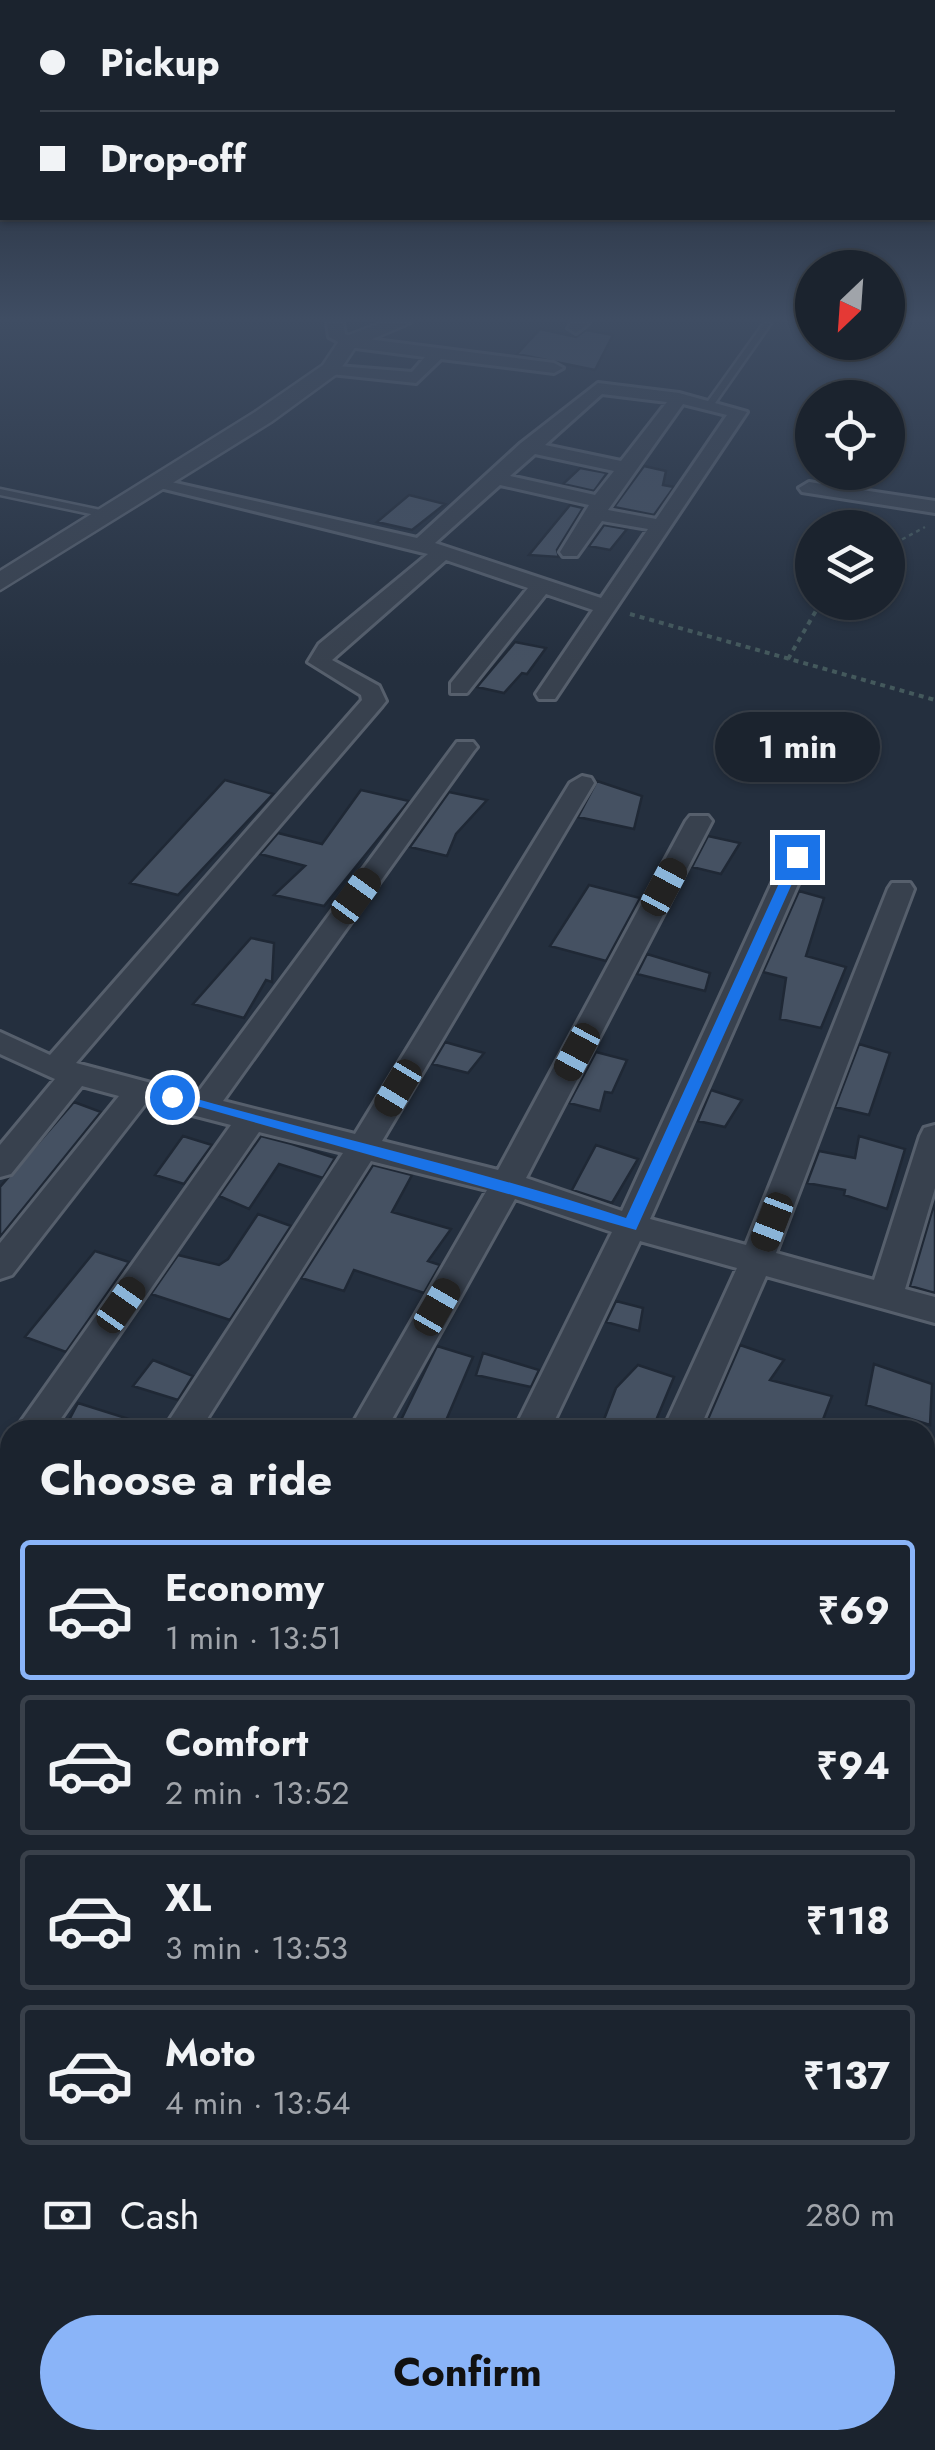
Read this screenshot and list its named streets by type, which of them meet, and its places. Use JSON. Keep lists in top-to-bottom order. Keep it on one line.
{"north":"bottom left","page":{"banner":["Pickup","Drop-off"],"bubble":"1 min","heading":"Choose a ride","list":[{"name":"Economy","note":"1 min · 13:51","value":"₹69"},{"name":"Comfort","note":"2 min · 13:52","value":"₹94"},{"name":"XL","note":"3 min · 13:53","value":"₹118"},{"name":"Moto","note":"4 min · 13:54","value":"₹137"}],"pay":["Cash","280 m"],"buttons":"Confirm"}}
